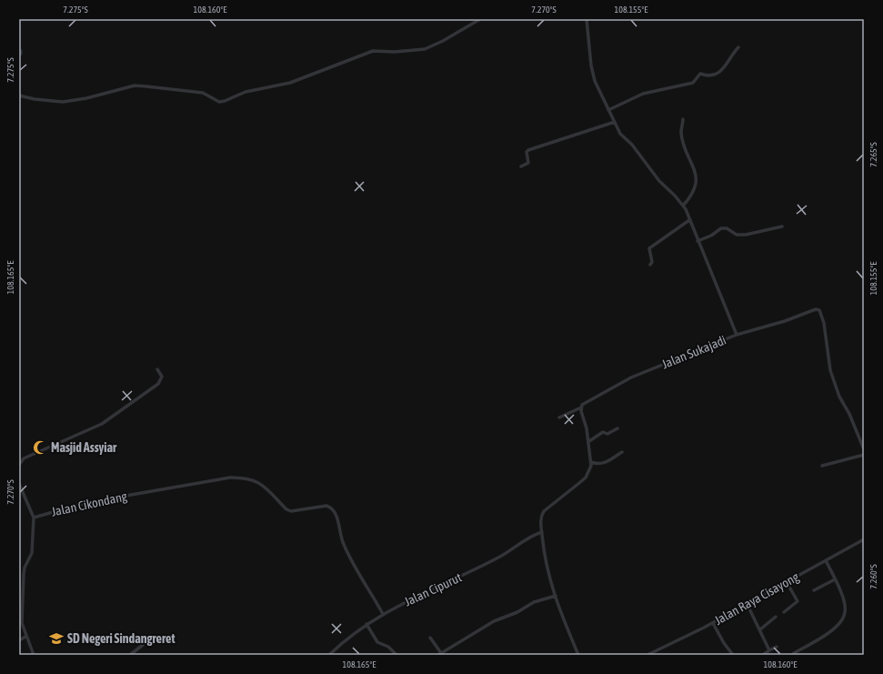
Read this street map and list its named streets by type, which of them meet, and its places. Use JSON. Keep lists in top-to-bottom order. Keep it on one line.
{"streets":{"street":["Jalan Sukajadi","Jalan Cikondang","Jalan Cipurut","Jalan Raya Cisayong"]},"crossings":[["Jalan Cikondang","Jalan Cipurut"]],"places":{"mosque":["Masjid Assyiar"],"school or university":["SD Negeri Sindangreret"]},"coordinates":["7.275°S","108.160°E","7.270°S","108.155°E","7.265°S","108.165°E","7.260°S"]}
